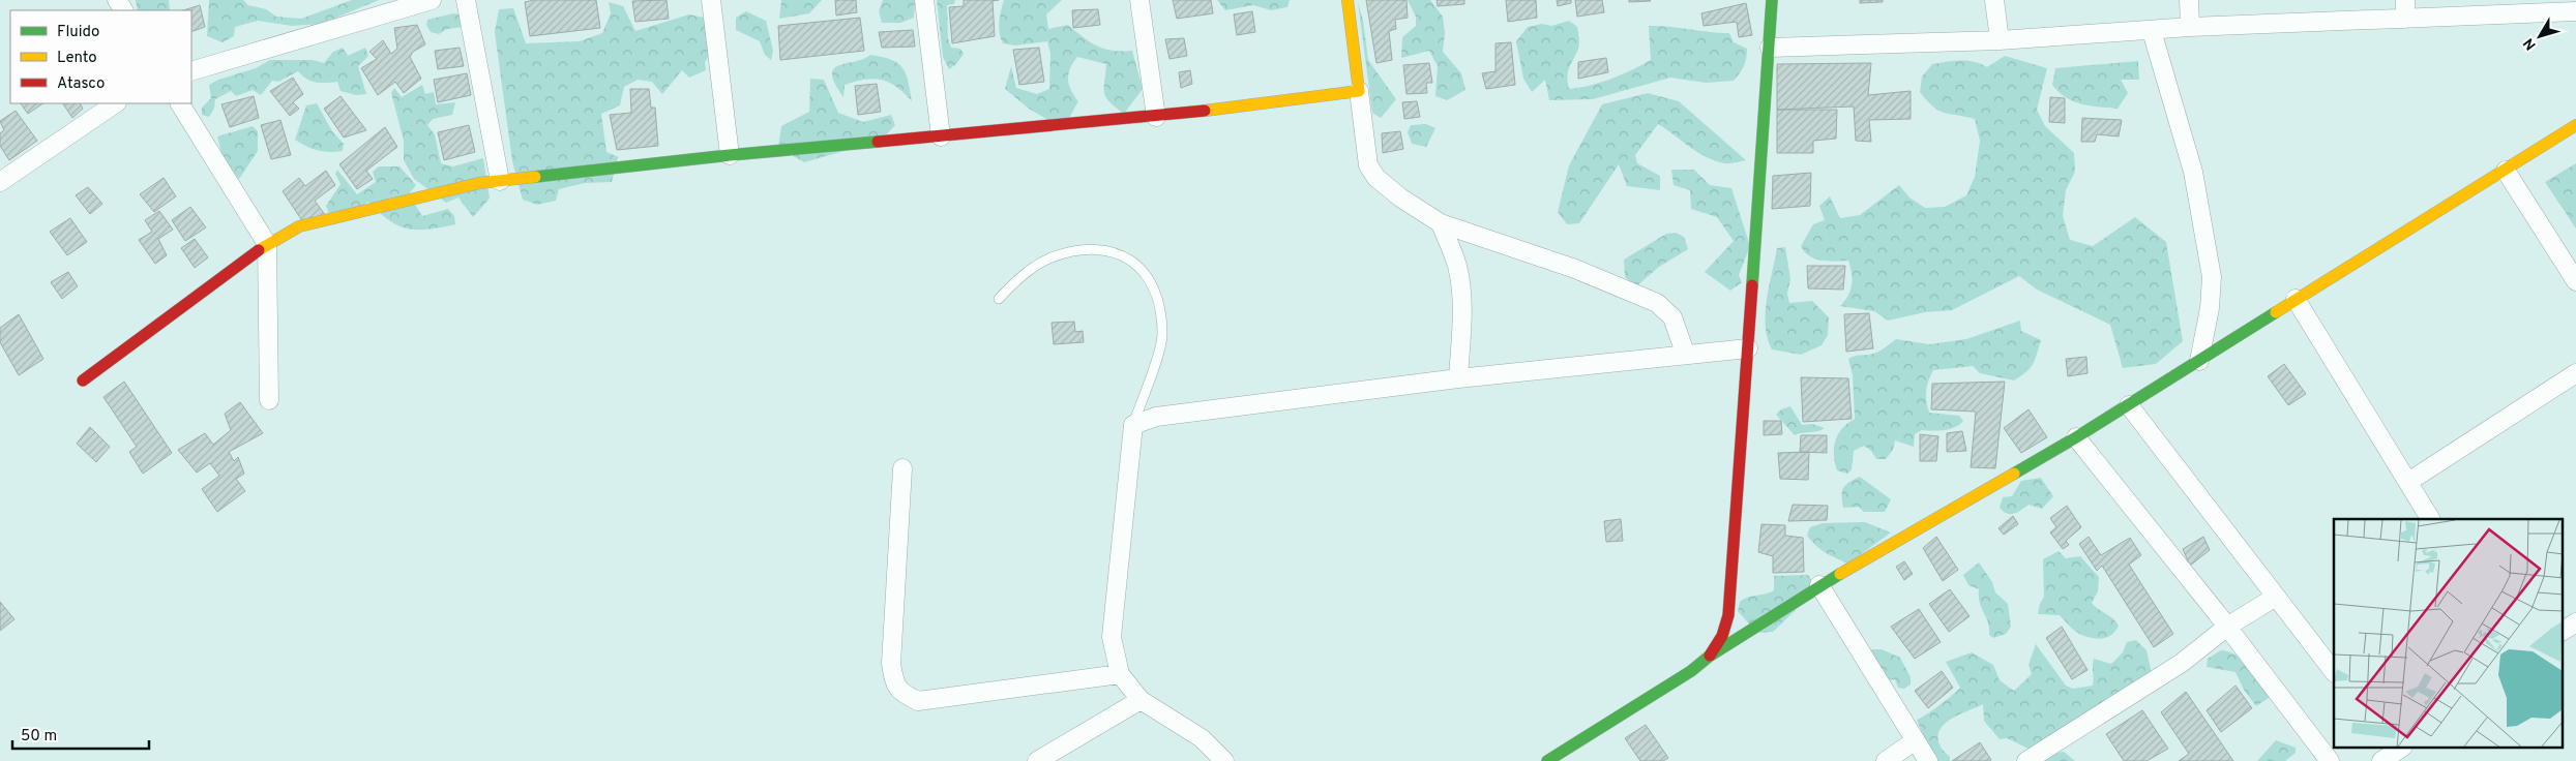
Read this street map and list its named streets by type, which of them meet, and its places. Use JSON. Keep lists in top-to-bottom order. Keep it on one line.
{"legend":["Fluido","Lento","Atasco"],"scale_bar":"50 m","north":"bottom left"}
